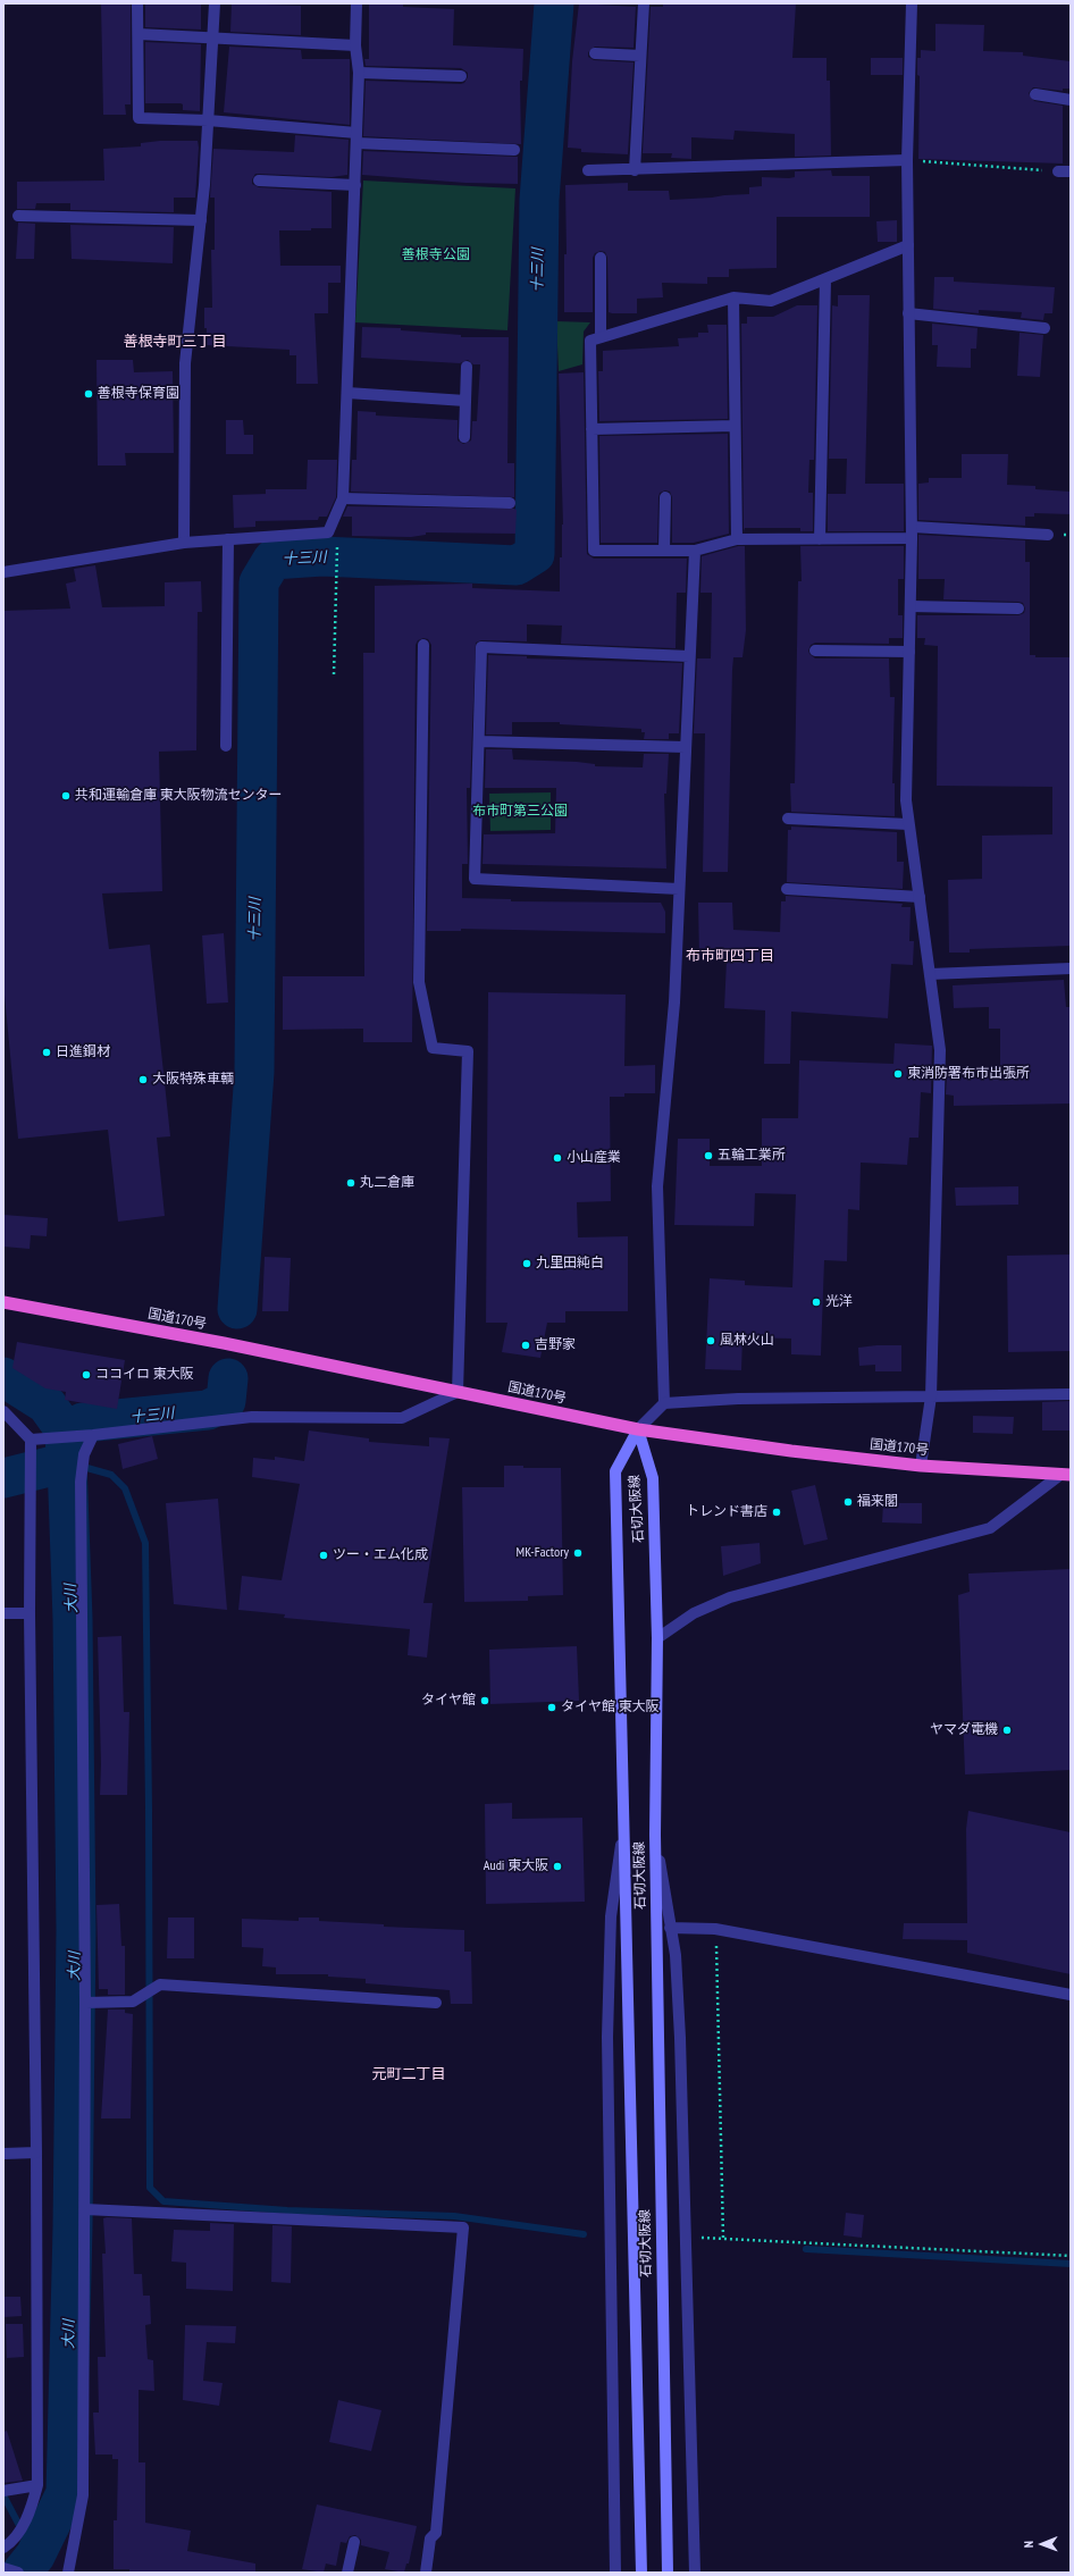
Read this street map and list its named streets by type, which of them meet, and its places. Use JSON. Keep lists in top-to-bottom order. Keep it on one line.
{"streets":{"highway":["国道170号"],"main road":["石切大阪線"]},"crossings":[["国道170号","石切大阪線"]],"districts":["善根寺町三丁目","布市町四丁目","元町二丁目"],"water":["十三川","大川"],"parks":["善根寺公園","布市町第三公園"],"places":["善根寺保育園","共和運輸倉庫 東大阪物流センター","日進鋼材","東消防署布市出張所","大阪特殊車輌","五輪工業所","小山産業","丸二倉庫","九里田純白","光洋","風林火山","吉野家","ココイロ 東大阪","福来閣","トレンド書店","MK-Factory","ツー・エム化成","タイヤ館","タイヤ館 東大阪","ヤマダ電機","Audi 東大阪"],"north":"left"}
